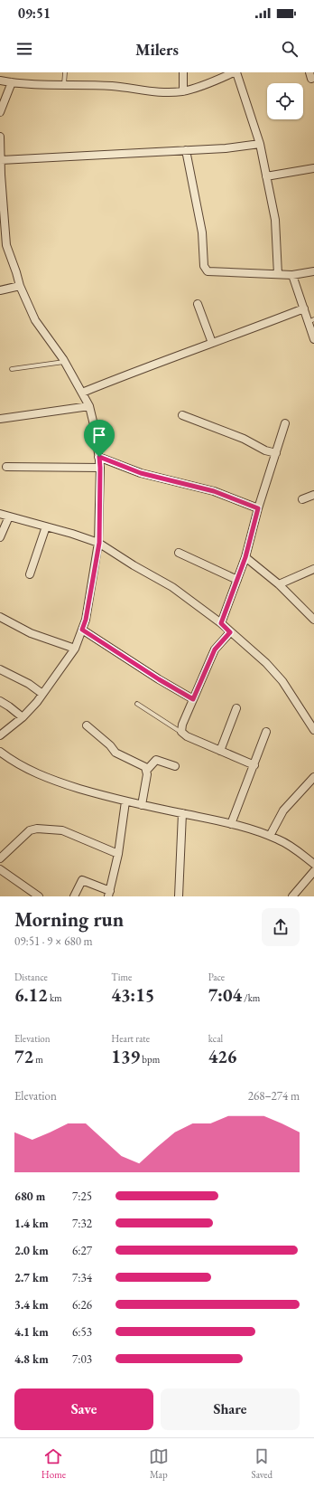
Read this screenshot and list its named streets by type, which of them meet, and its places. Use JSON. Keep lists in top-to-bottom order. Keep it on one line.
{"page":{"status":"09:51","header":"Milers","heading":["Morning run","09:51 · 9 × 680 m"],"stats":[["Distance","6.12 km"],["Time","43:15"],["Pace","7:04 /km"],["Elevation","72 m"],["Heart rate","139 bpm"],["kcal","426"]],"chart":["Elevation","268–274 m"],"list":[{"name":"680 m","note":"7:25"},{"name":"1.4 km","note":"7:32"},{"name":"2.0 km","note":"6:27"},{"name":"2.7 km","note":"7:34"},{"name":"3.4 km","note":"6:26"},{"name":"4.1 km","note":"6:53"},{"name":"4.8 km","note":"7:03"}],"buttons":["Save","Share"],"tabs":["Home","Map","Saved"]}}
